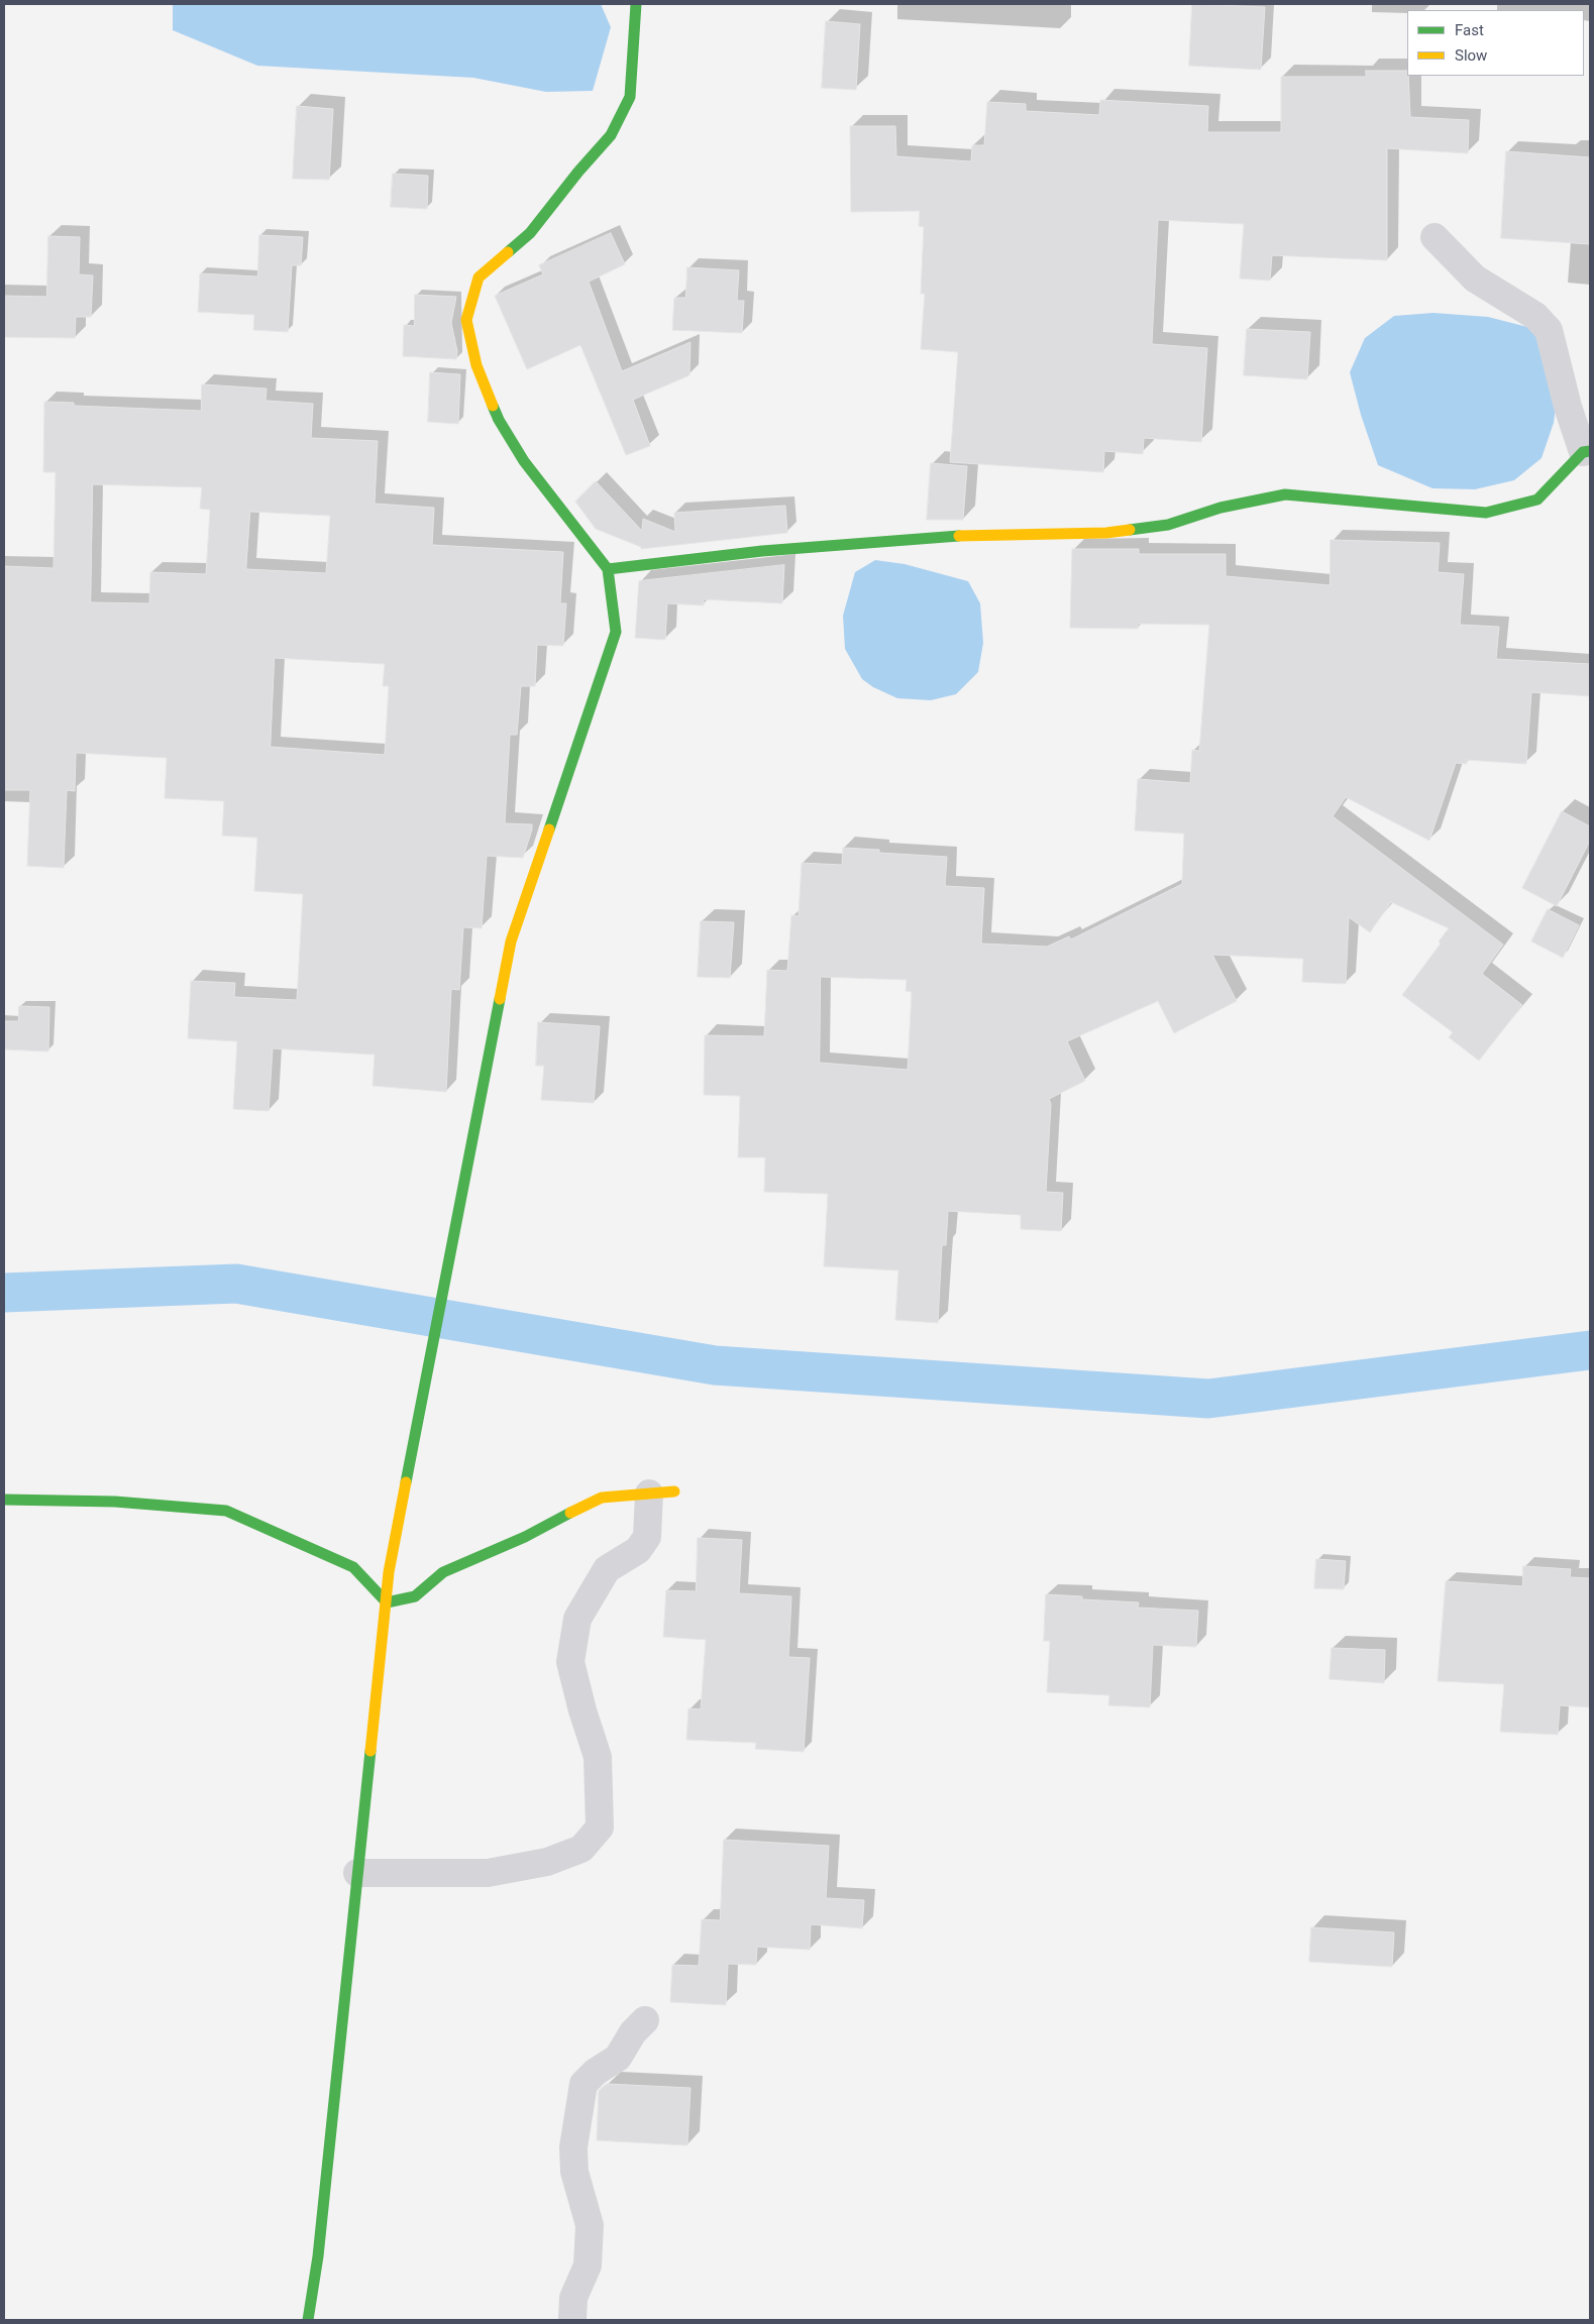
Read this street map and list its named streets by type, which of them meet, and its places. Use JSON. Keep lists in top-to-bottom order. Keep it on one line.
{"legend":["Fast","Slow"]}
